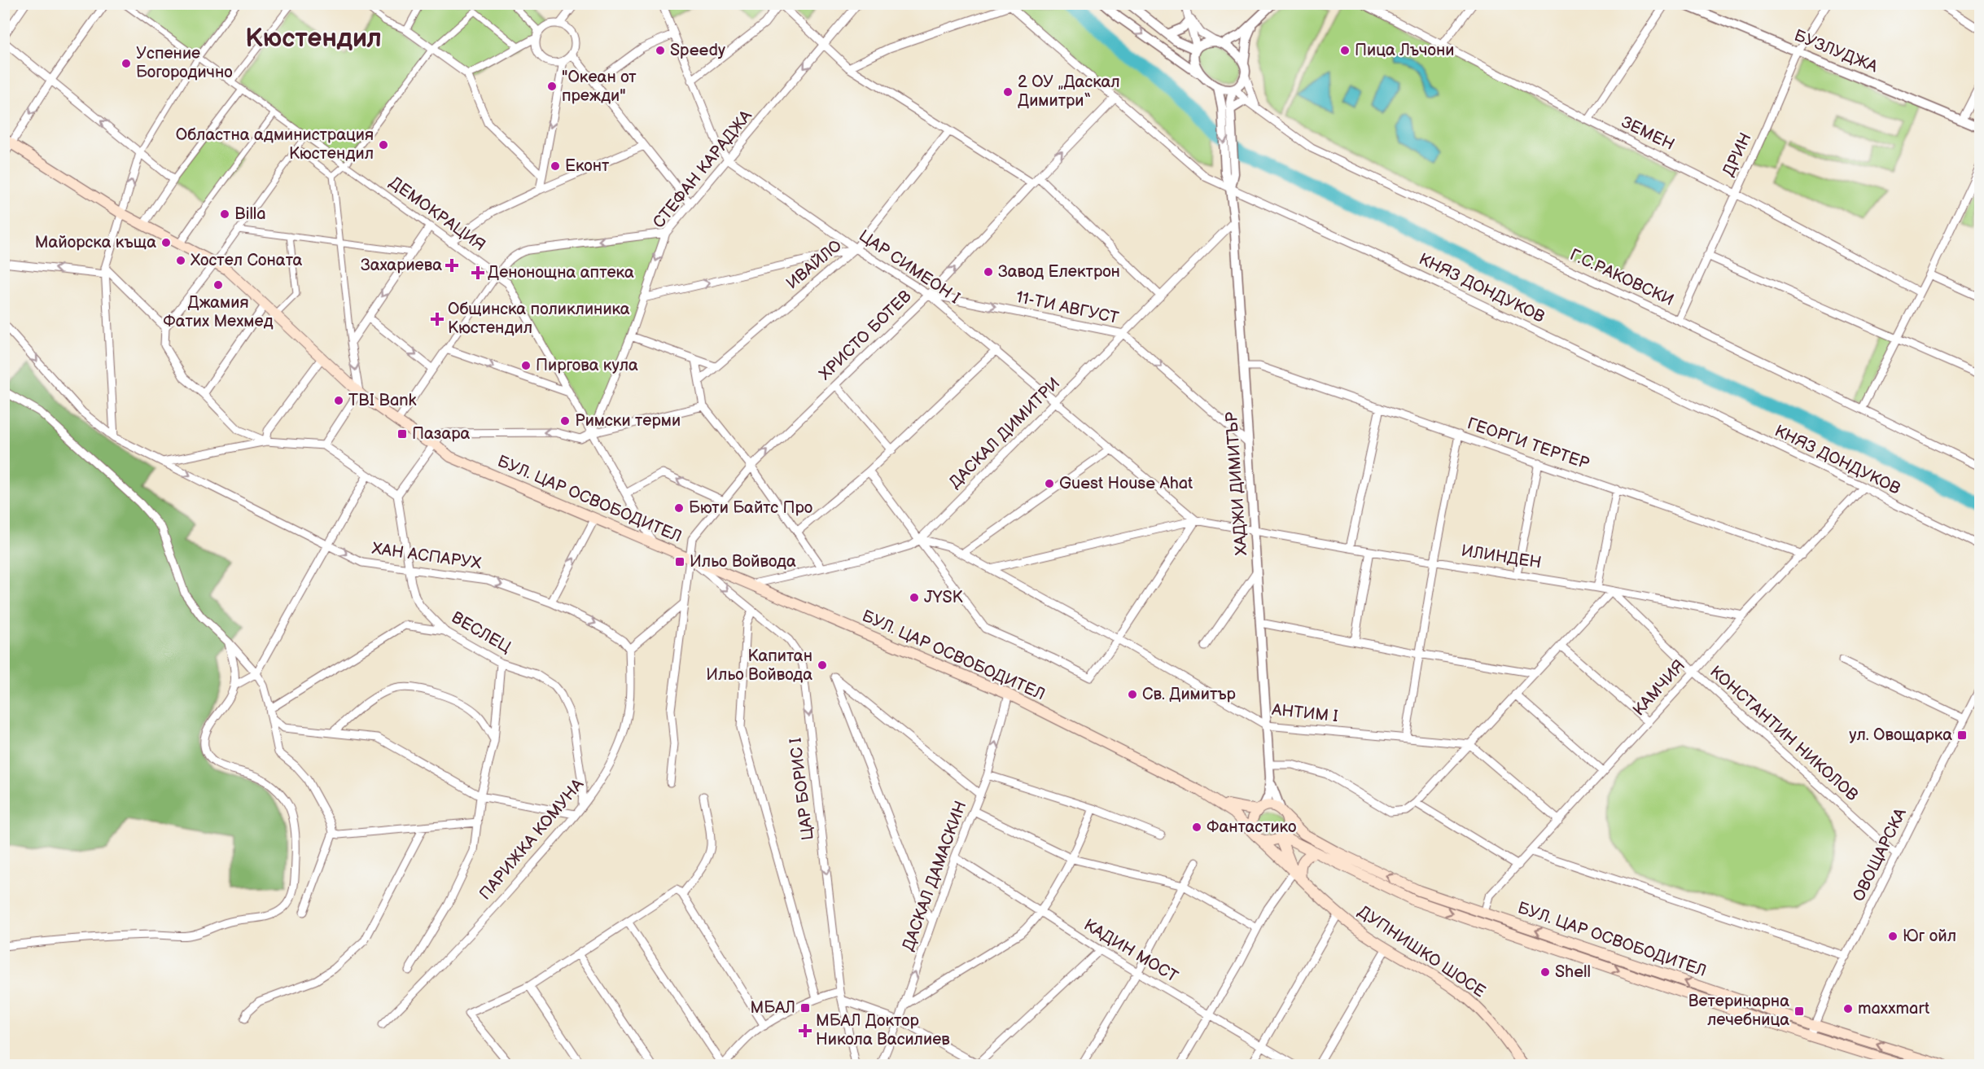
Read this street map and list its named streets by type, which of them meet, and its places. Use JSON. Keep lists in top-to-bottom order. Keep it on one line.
{"streets":{"main road":["БУЛ. ЦАР ОСВОБОДИТЕЛ","ДУПНИШКО ШОСЕ"],"street":["БУЗЛУДЖА","ЗЕМЕН","ДРИН","СТЕФАН КАРАДЖА","ДЕМОКРАЦИЯ","ИВАЙЛО","ЦАР СИМЕОН I","Г.С.РАКОВСКИ","КНЯЗ ДОНДУКОВ","11-ТИ АВГУСТ","ХРИСТО БОТЕВ","ДАСКАЛ ДИМИТРИ","ГЕОРГИ ТЕРТЕР","ХАДЖИ ДИМИТЪР","ХАН АСПАРУХ","ИЛИНДЕН","ВЕСЛЕЦ","КАМЧИЯ","АНТИМ I","КОНСТАНТИН НИКОЛОВ","ЦАР БОРИС I","ПАРИЖКА КОМУНА","ОВОЩАРСКА","ДАСКАЛ ДАМАСКИН","КАДИН МОСТ"]},"crossings":[["БУЗЛУДЖА","ДРИН"],["ЗЕМЕН","ДРИН"],["ДРИН","Г.С.РАКОВСКИ"],["СТЕФАН КАРАДЖА","ДЕМОКРАЦИЯ"],["СТЕФАН КАРАДЖА","ЦАР СИМЕОН I"],["ДЕМОКРАЦИЯ","БУЛ. ЦАР ОСВОБОДИТЕЛ"],["ИВАЙЛО","ЦАР СИМЕОН I"],["ЦАР СИМЕОН I","11-ТИ АВГУСТ"],["ЦАР СИМЕОН I","ХРИСТО БОТЕВ"],["ЦАР СИМЕОН I","ДАСКАЛ ДИМИТРИ"],["ЦАР СИМЕОН I","ИЛИНДЕН"],["КНЯЗ ДОНДУКОВ","ХРИСТО БОТЕВ"],["КНЯЗ ДОНДУКОВ","ХАДЖИ ДИМИТЪР"],["КНЯЗ ДОНДУКОВ","КАМЧИЯ"],["11-ТИ АВГУСТ","ХРИСТО БОТЕВ"],["11-ТИ АВГУСТ","ДАСКАЛ ДИМИТРИ"],["11-ТИ АВГУСТ","ХАДЖИ ДИМИТЪР"],["ХРИСТО БОТЕВ","БУЛ. ЦАР ОСВОБОДИТЕЛ"],["ХРИСТО БОТЕВ","ЦАР БОРИС I"],["ДАСКАЛ ДИМИТРИ","ХАДЖИ ДИМИТЪР"],["ДАСКАЛ ДИМИТРИ","БУЛ. ЦАР ОСВОБОДИТЕЛ"],["ДАСКАЛ ДИМИТРИ","АНТИМ I"],["ГЕОРГИ ТЕРТЕР","ХАДЖИ ДИМИТЪР"],["ГЕОРГИ ТЕРТЕР","КАМЧИЯ"],["ХАДЖИ ДИМИТЪР","ИЛИНДЕН"],["ХАДЖИ ДИМИТЪР","АНТИМ I"],["БУЛ. ЦАР ОСВОБОДИТЕЛ","КАМЧИЯ"],["БУЛ. ЦАР ОСВОБОДИТЕЛ","ЦАР БОРИС I"],["БУЛ. ЦАР ОСВОБОДИТЕЛ","ОВОЩАРСКА"],["БУЛ. ЦАР ОСВОБОДИТЕЛ","ДАСКАЛ ДАМАСКИН"],["БУЛ. ЦАР ОСВОБОДИТЕЛ","ДУПНИШКО ШОСЕ"],["ХАН АСПАРУХ","ВЕСЛЕЦ"],["ХАН АСПАРУХ","ПАРИЖКА КОМУНА"],["ИЛИНДЕН","КАМЧИЯ"],["ИЛИНДЕН","КОНСТАНТИН НИКОЛОВ"],["ВЕСЛЕЦ","ПАРИЖКА КОМУНА"],["КАМЧИЯ","КОНСТАНТИН НИКОЛОВ"],["КОНСТАНТИН НИКОЛОВ","ОВОЩАРСКА"],["ДАСКАЛ ДАМАСКИН","КАДИН МОСТ"]],"one_way":["СТЕФАН КАРАДЖА","11-ТИ АВГУСТ","ХРИСТО БОТЕВ","ХАН АСПАРУХ","ДАСКАЛ ДАМАСКИН"],"districts":["Кюстендил"],"places":{"other":["Speedy","Пица Лъчони","Успение Богородично","\"Океан от прежди\"","2 ОУ „Даскал Димитри“","Областна администрация Кюстендил","Еконт","Billa","Майорска къща","Хостел Соната","Завод Електрон","Джамия Фатих Мехмед","Пиргова кула","TBI Bank","Римски терми","Guest House Ahat","Бюти Байтс Про","JYSK","Капитан Ильо Войвода","Св. Димитър","Фантастико","Юг ойл","Shell","maxxmart"],"health":["Захариева","Денонощна аптека","Общинска поликлиника Кюстендил","МБАЛ Доктор Никола Василиев"],"transit":["Пазара","Ильо Войвода","ул. Овощарка","МБАЛ","Ветеринарна лечебница"]}}
